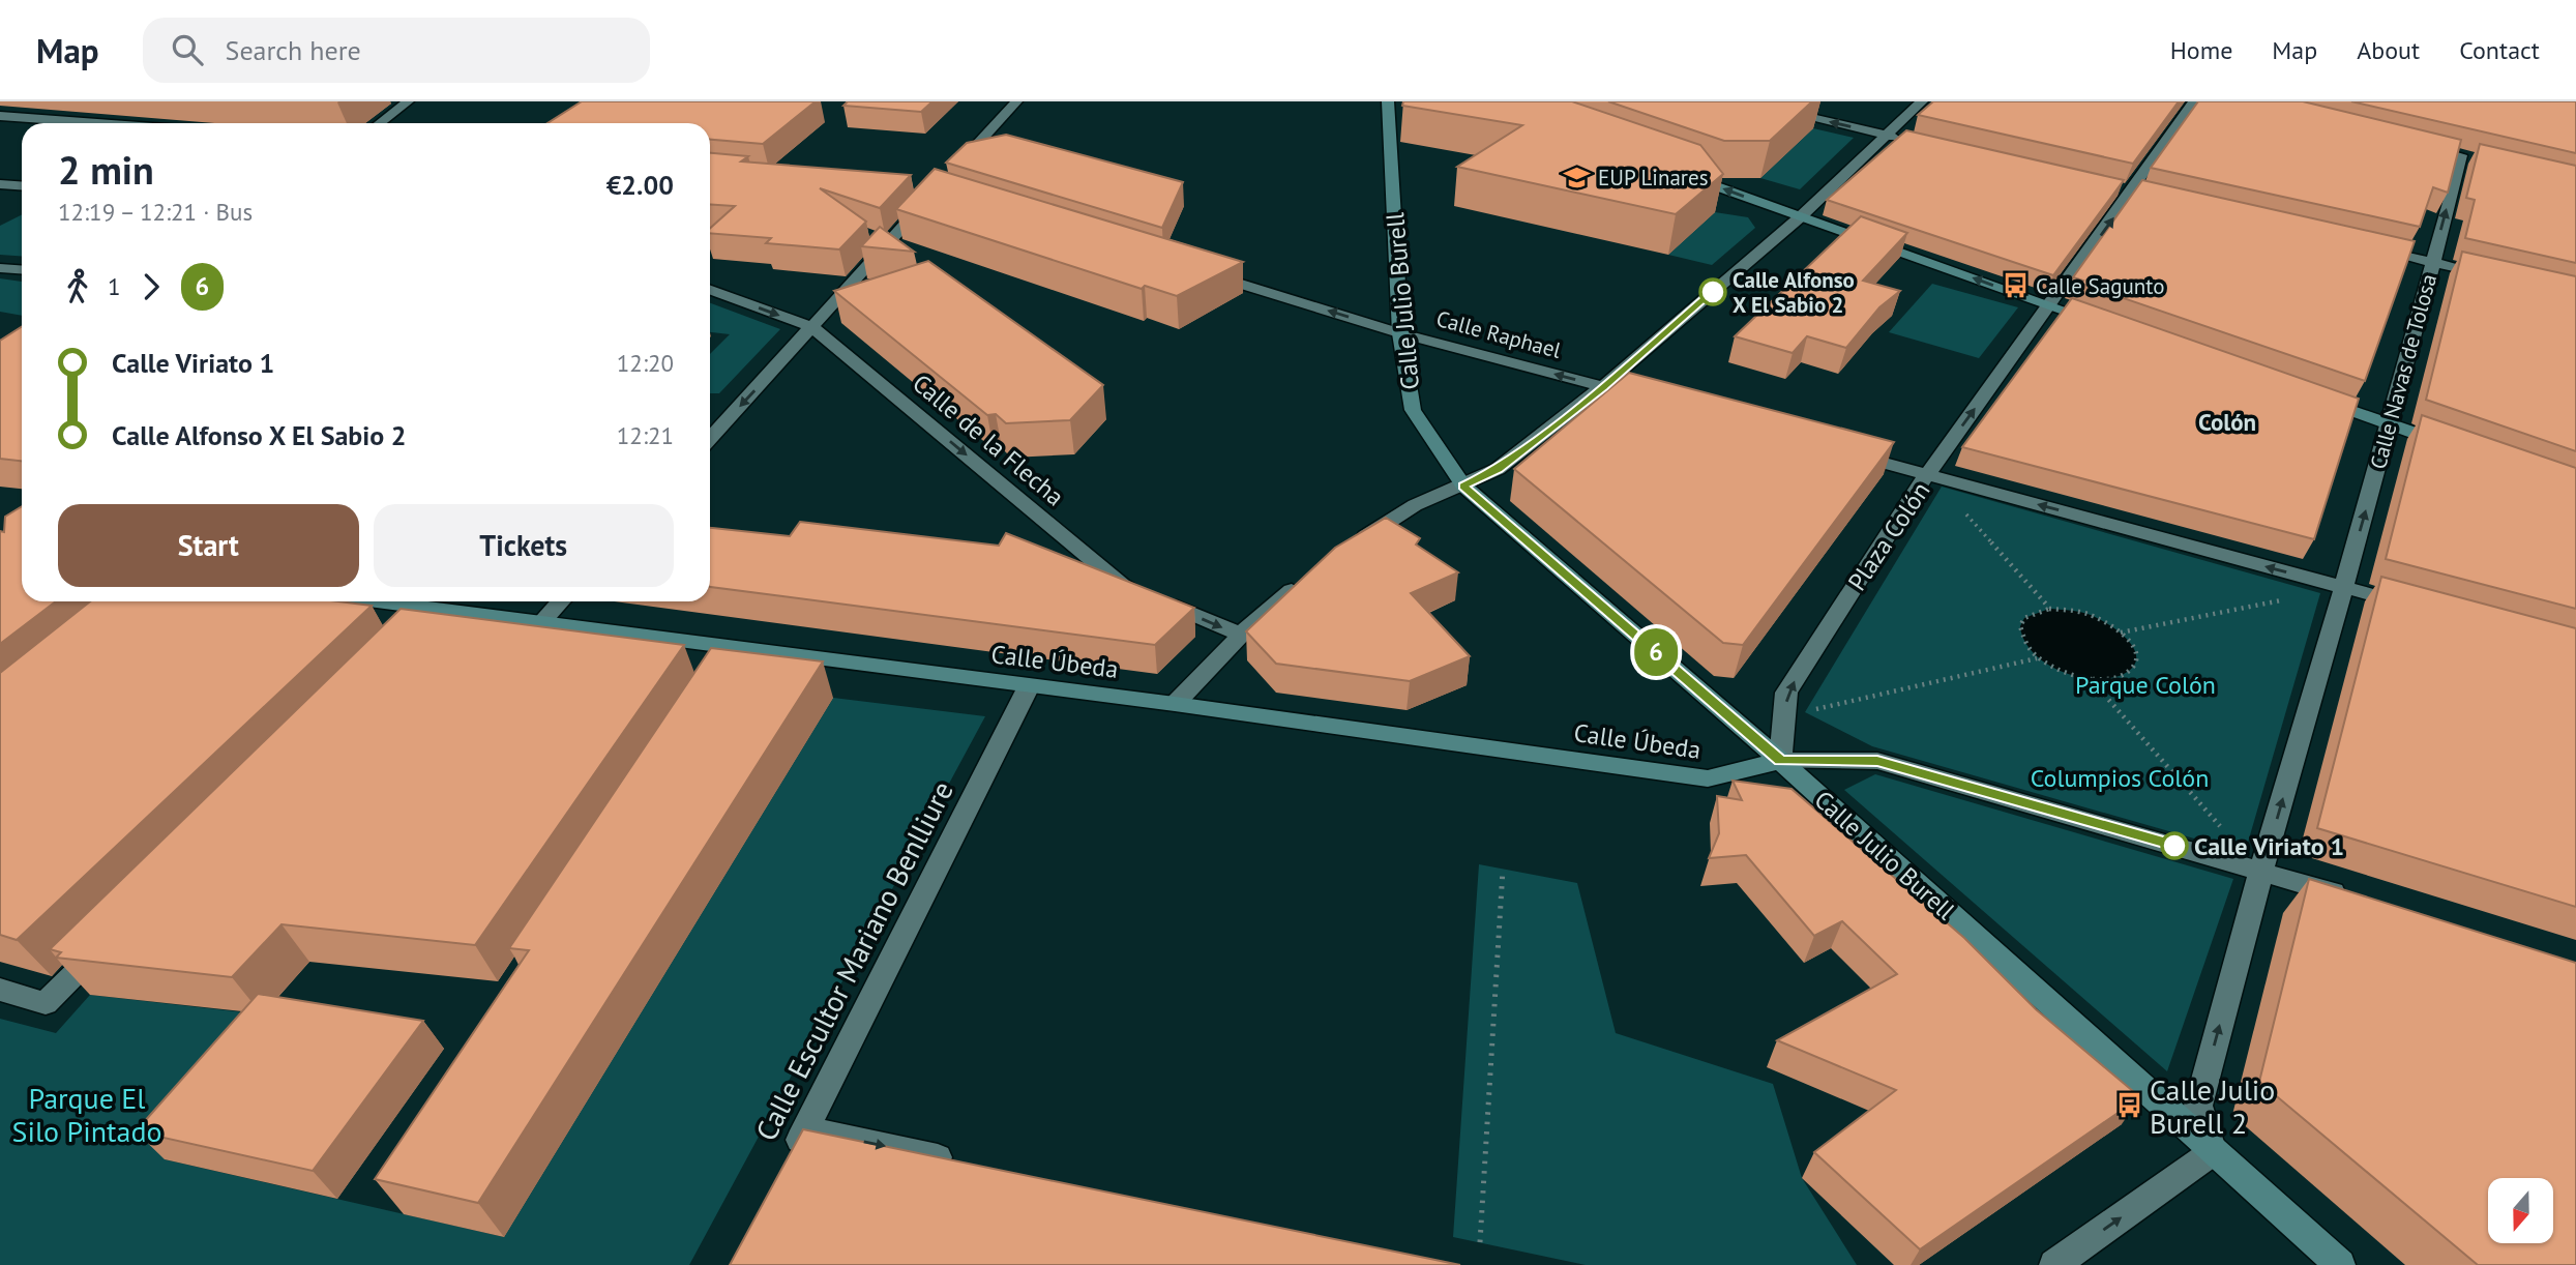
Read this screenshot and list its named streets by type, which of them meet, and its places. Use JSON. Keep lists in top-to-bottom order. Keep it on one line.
{"streets":{"street":["Calle Julio Burell","Calle Raphael","Calle Navas de Tolosa","Calle de la Flecha","Plaza Colón","Calle Úbeda","Calle Escultor Mariano Benlliure"]},"crossings":[["Calle Julio Burell","Calle Raphael"],["Calle Julio Burell","Plaza Colón"],["Calle Julio Burell","Calle Úbeda"],["Calle Navas de Tolosa","Plaza Colón"],["Plaza Colón","Calle Úbeda"],["Calle Úbeda","Calle Escultor Mariano Benlliure"]],"one_way":["Calle Raphael","Calle Navas de Tolosa","Calle de la Flecha"],"districts":["Colón"],"parks":["Parque Colón","Columpios Colón","Parque El Silo Pintado"],"places":{"school or university":["EUP Linares"],"bus stop":["Calle Sagunto","Calle Julio Burell 2"],"other":["Calle Alfonso X El Sabio 2","Calle Viriato 1"]},"lines":["bus line 6"],"north":"bottom","page":{"header":"Map","search":"Search here","nav":["Home","Map","About","Contact"],"on_map":"6","heading":["2 min","12:19 – 12:21 · Bus","€2.00"],"legs":["1","6"],"list":[{"name":"Calle Viriato 1","value":"12:20"},{"name":"Calle Alfonso X El Sabio 2","value":"12:21"}],"buttons":["Start","Tickets"]}}
